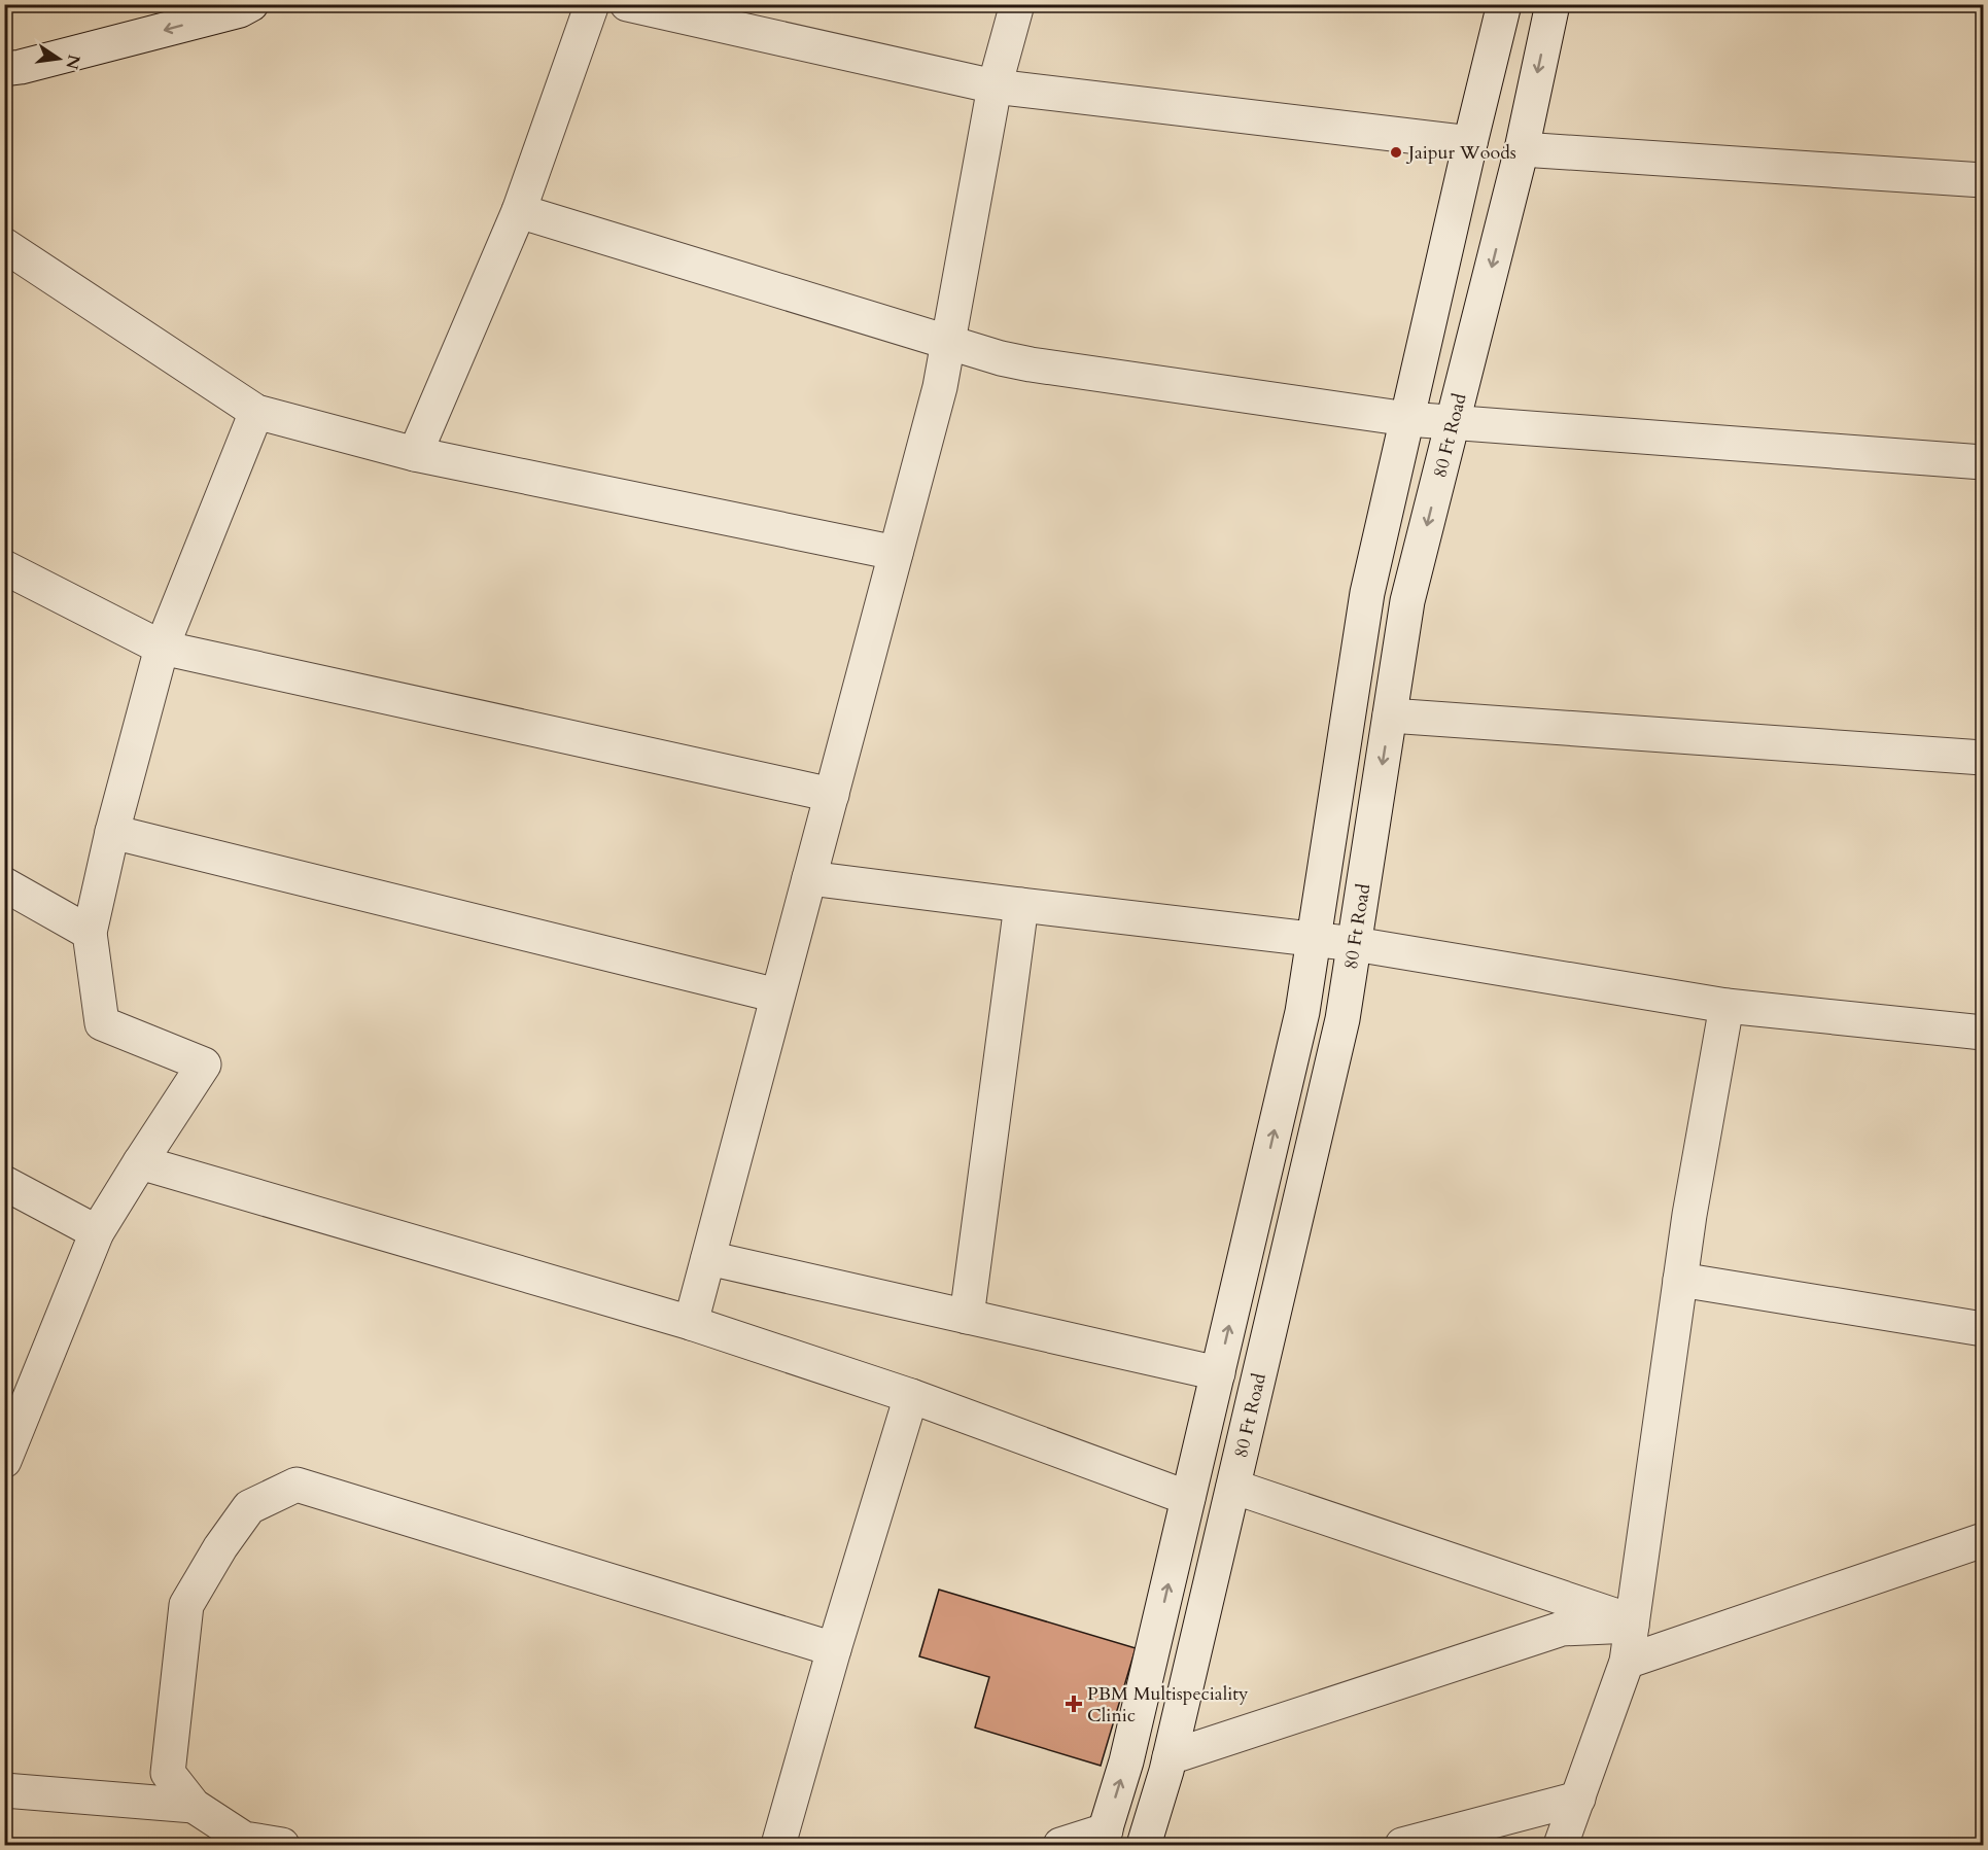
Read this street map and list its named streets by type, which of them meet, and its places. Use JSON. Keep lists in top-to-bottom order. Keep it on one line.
{"streets":{"street":["80 Ft Road"]},"places":{"other":["Jaipur Woods"],"health":["PBM Multispeciality Clinic"]},"north":"right"}
